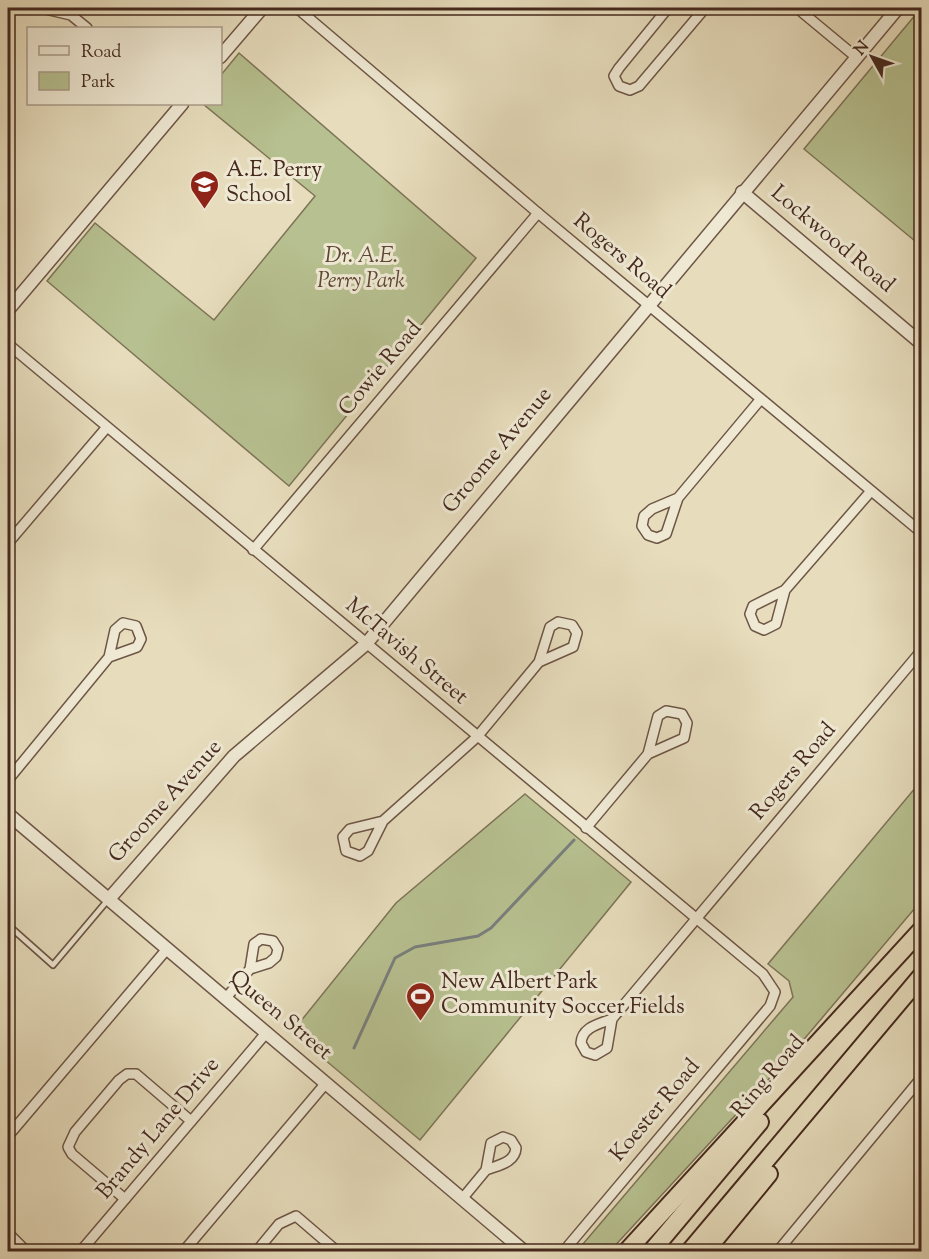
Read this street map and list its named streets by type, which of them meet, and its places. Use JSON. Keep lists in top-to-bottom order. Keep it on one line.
{"streets":{"highway":["Ring Road"],"street":["Lockwood Road","Rogers Road","Cowie Road","Groome Avenue","McTavish Street","Queen Street","Koester Road","Brandy Lane Drive"]},"crossings":[["Lockwood Road","Groome Avenue"],["Rogers Road","Cowie Road"],["Rogers Road","Groome Avenue"],["Rogers Road","McTavish Street"],["Cowie Road","McTavish Street"],["Groome Avenue","McTavish Street"],["Groome Avenue","Queen Street"],["McTavish Street","Koester Road"],["Queen Street","Brandy Lane Drive"]],"parks":["Dr. A.E. Perry Park"],"places":{"school or university":["A.E. Perry School"],"sports":["New Albert Park Community Soccer Fields"]},"legend":["Road","Park"],"north":"top left"}
